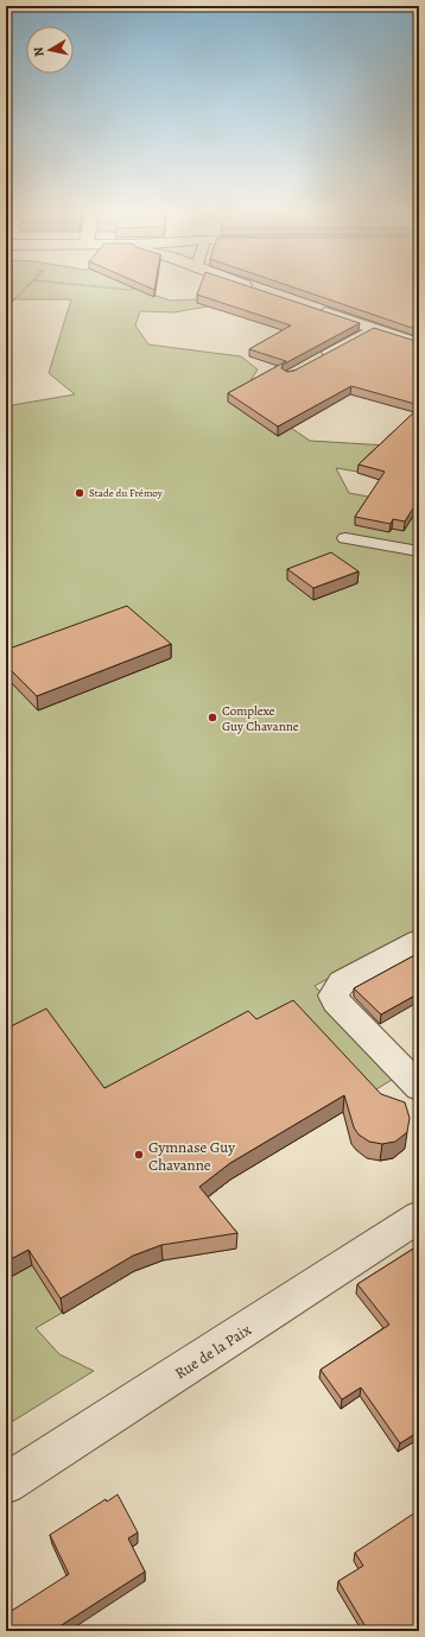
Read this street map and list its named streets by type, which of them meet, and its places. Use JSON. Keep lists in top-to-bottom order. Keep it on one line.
{"streets":{"street":["Rue de la Paix"]},"places":["Stade du Frémoy","Complexe Guy Chavanne","Gymnase Guy Chavanne"],"north":"left"}
